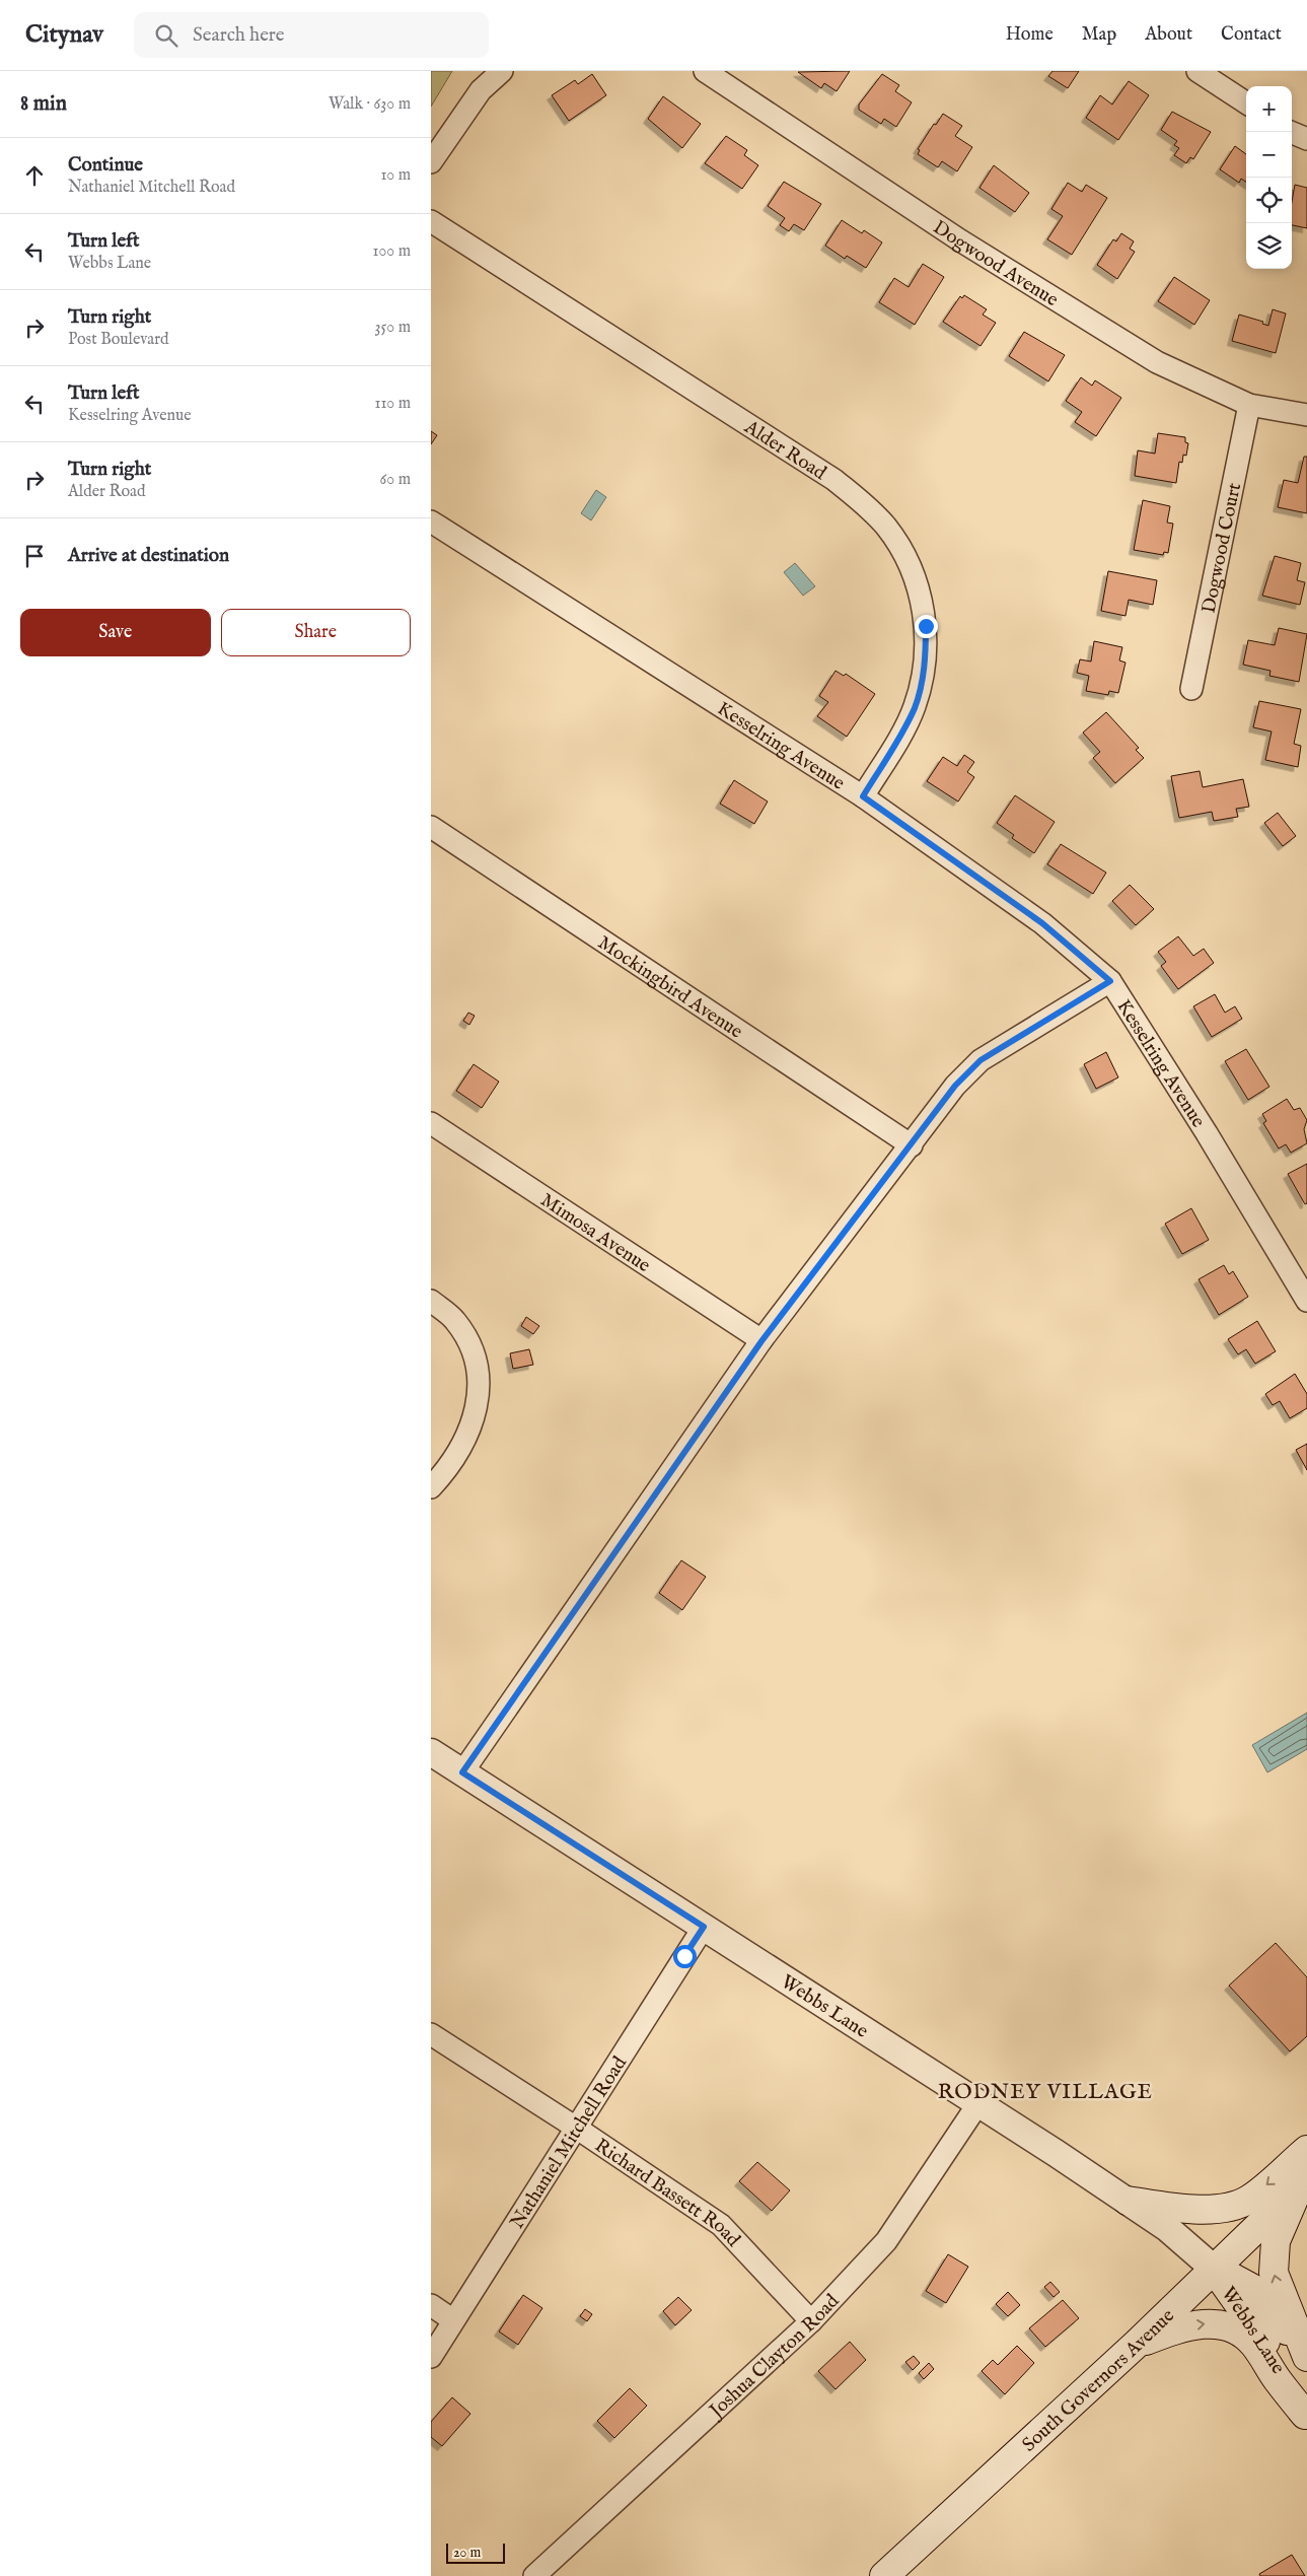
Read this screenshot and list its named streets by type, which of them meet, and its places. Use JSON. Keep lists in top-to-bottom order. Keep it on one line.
{"streets":{"main road":["Webbs Lane","South Governors Avenue"],"street":["Dogwood Avenue","Alder Road","Dogwood Court","Kesselring Avenue","Mockingbird Avenue","Mimosa Avenue","Nathaniel Mitchell Road","Richard Bassett Road","Joshua Clayton Road"]},"crossings":[["Dogwood Avenue","Dogwood Court"],["Alder Road","Kesselring Avenue"],["Webbs Lane","Nathaniel Mitchell Road"],["Webbs Lane","Joshua Clayton Road"],["Webbs Lane","South Governors Avenue"],["Nathaniel Mitchell Road","Richard Bassett Road"],["Richard Bassett Road","Joshua Clayton Road"]],"districts":["RODNEY VILLAGE"],"scale_bar":"20 m","page":{"header":"Citynav","search":"Search here","nav":["Home","Map","About","Contact"],"heading":["8 min","Walk · 630 m"],"map_buttons":["+","−"],"list":[["Continue","Nathaniel Mitchell Road","10 m"],["Turn left","Webbs Lane","100 m"],["Turn right","Post Boulevard","350 m"],["Turn left","Kesselring Avenue","110 m"],["Turn right","Alder Road","60 m"],"Arrive at destination"],"buttons":["Save","Share"],"scale":"20 m"}}
